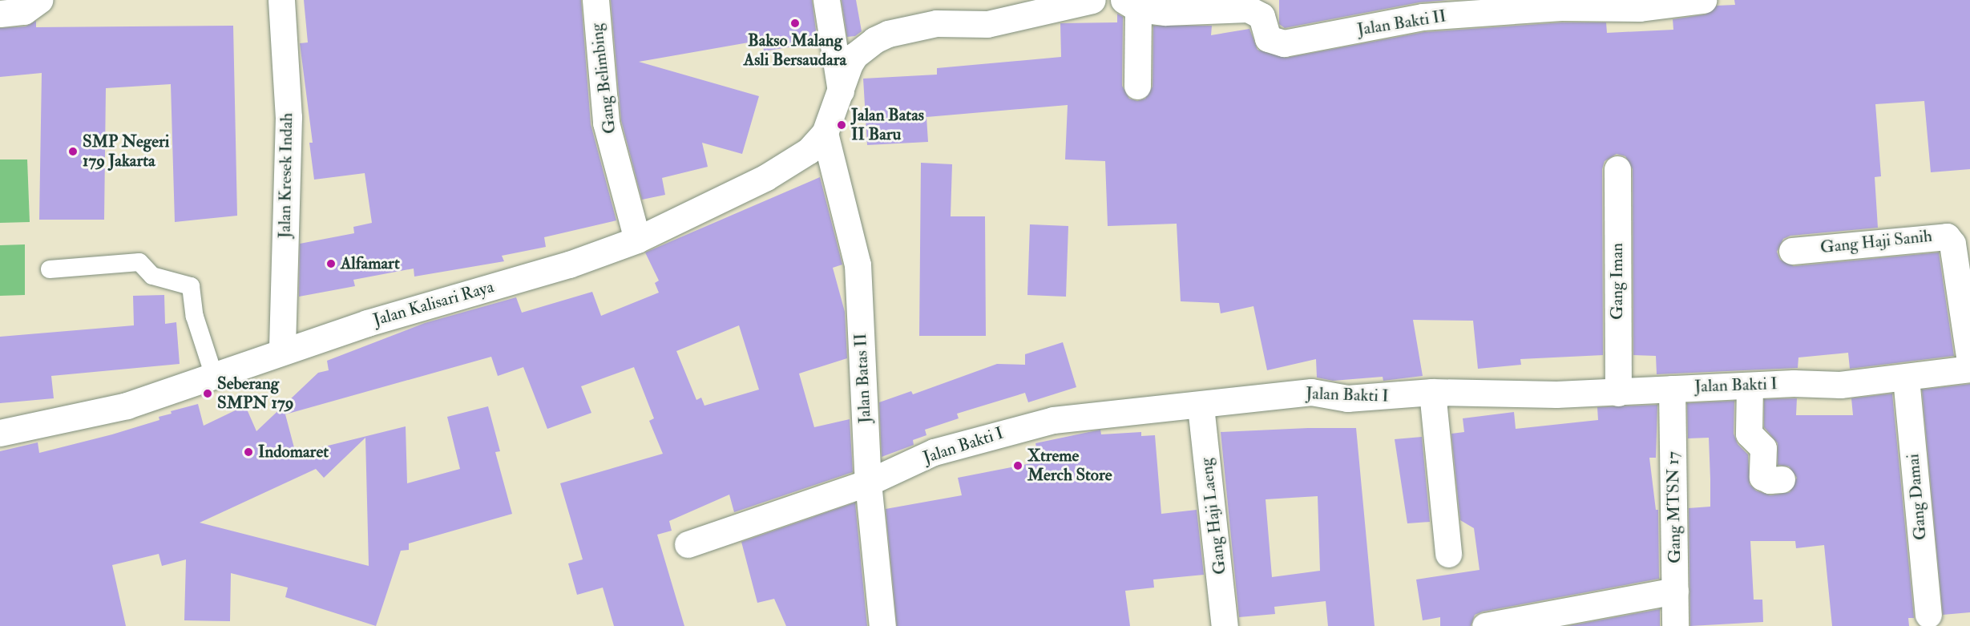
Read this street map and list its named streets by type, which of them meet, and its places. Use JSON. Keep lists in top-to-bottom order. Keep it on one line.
{"streets":{"street":["Jalan Bakti II","Gang Belimbing","Jalan Kresek Indah","Gang Haji Sanih","Gang Iman","Jalan Kalisari Raya","Jalan Batas II","Jalan Bakti I","Gang Damai","Gang MTSN 17","Gang Haji Laeng"]},"crossings":[["Gang Belimbing","Jalan Kalisari Raya"],["Jalan Kresek Indah","Jalan Kalisari Raya"],["Gang Iman","Jalan Bakti I"],["Jalan Kalisari Raya","Jalan Batas II"],["Jalan Batas II","Jalan Bakti I"],["Jalan Bakti I","Gang Damai"],["Jalan Bakti I","Gang MTSN 17"],["Jalan Bakti I","Gang Haji Laeng"]],"places":["Bakso Malang Asli Bersaudara","Jalan Batas II Baru","SMP Negeri 179 Jakarta","Alfamart","Seberang SMPN 179","Indomaret","Xtreme Merch Store"]}
